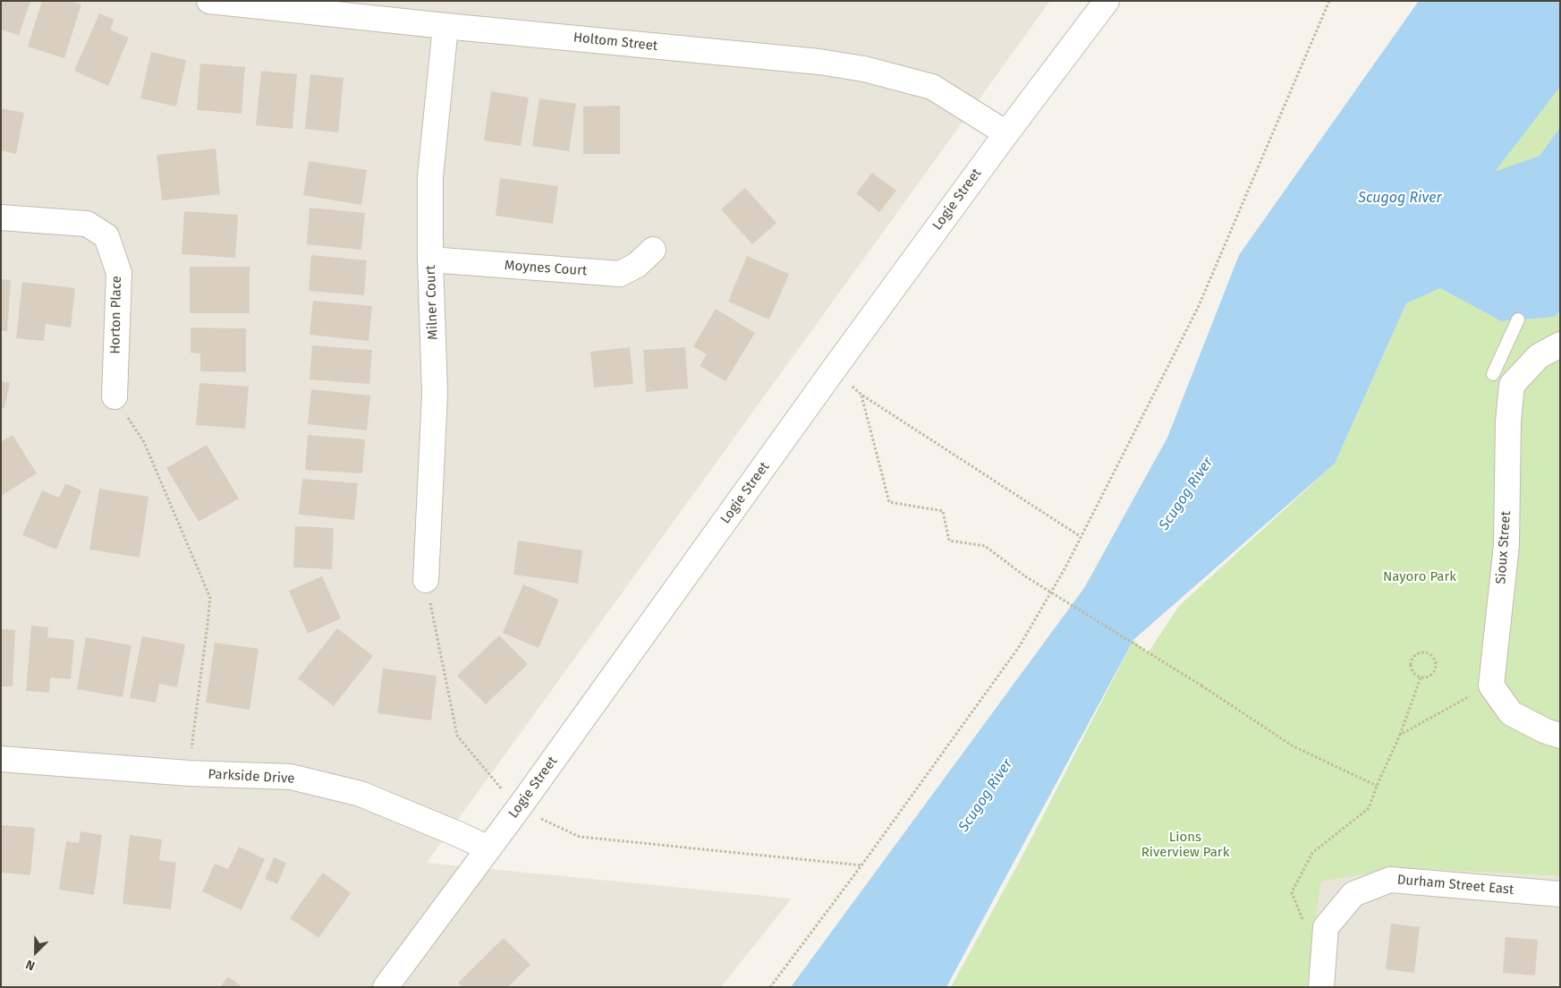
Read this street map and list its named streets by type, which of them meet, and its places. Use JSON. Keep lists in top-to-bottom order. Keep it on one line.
{"streets":{"street":["Holtom Street","Logie Street","Moynes Court","Milner Court","Horton Place","Sioux Street","Parkside Drive","Durham Street East"]},"crossings":[["Holtom Street","Logie Street"],["Holtom Street","Milner Court"],["Logie Street","Parkside Drive"],["Moynes Court","Milner Court"]],"water":["Scugog River"],"parks":["Nayoro Park","Lions Riverview Park"],"north":"bottom left"}
